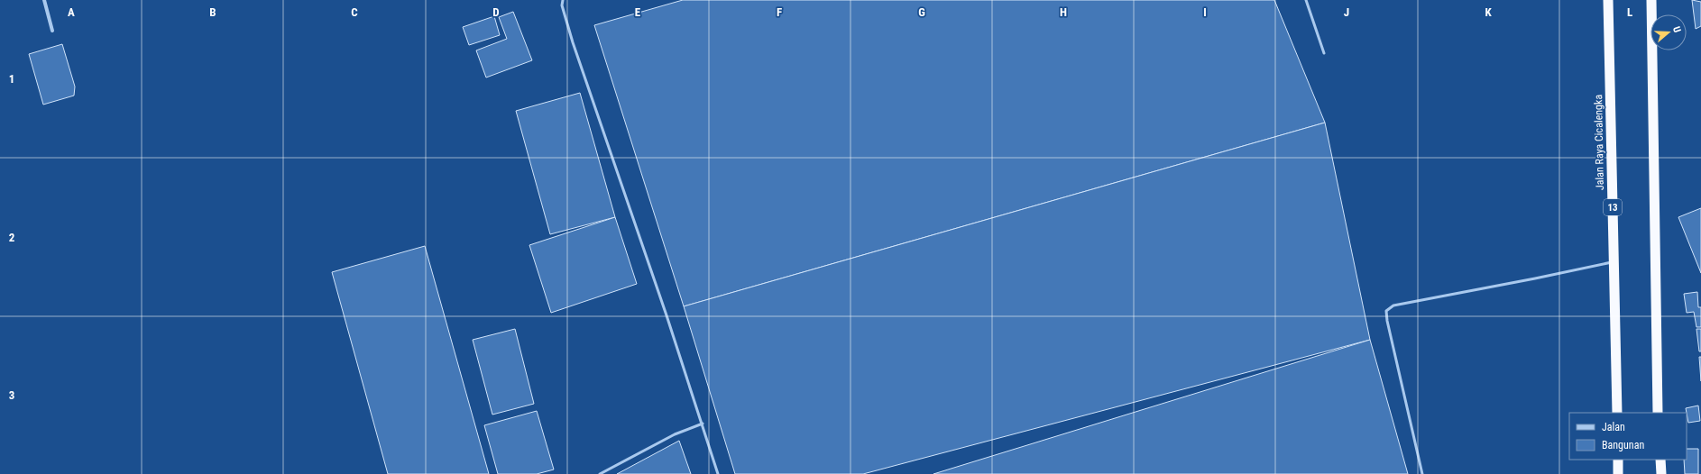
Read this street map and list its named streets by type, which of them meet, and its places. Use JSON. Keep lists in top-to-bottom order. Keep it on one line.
{"streets":{"highway":["Jalan Raya Cicalengka","13"]},"legend":["Jalan","Bangunan"],"north":"right","grid":{"columns":["A","B","C","D","E","F","G","H","I","J","K","L"],"rows":["1","2","3"]}}
